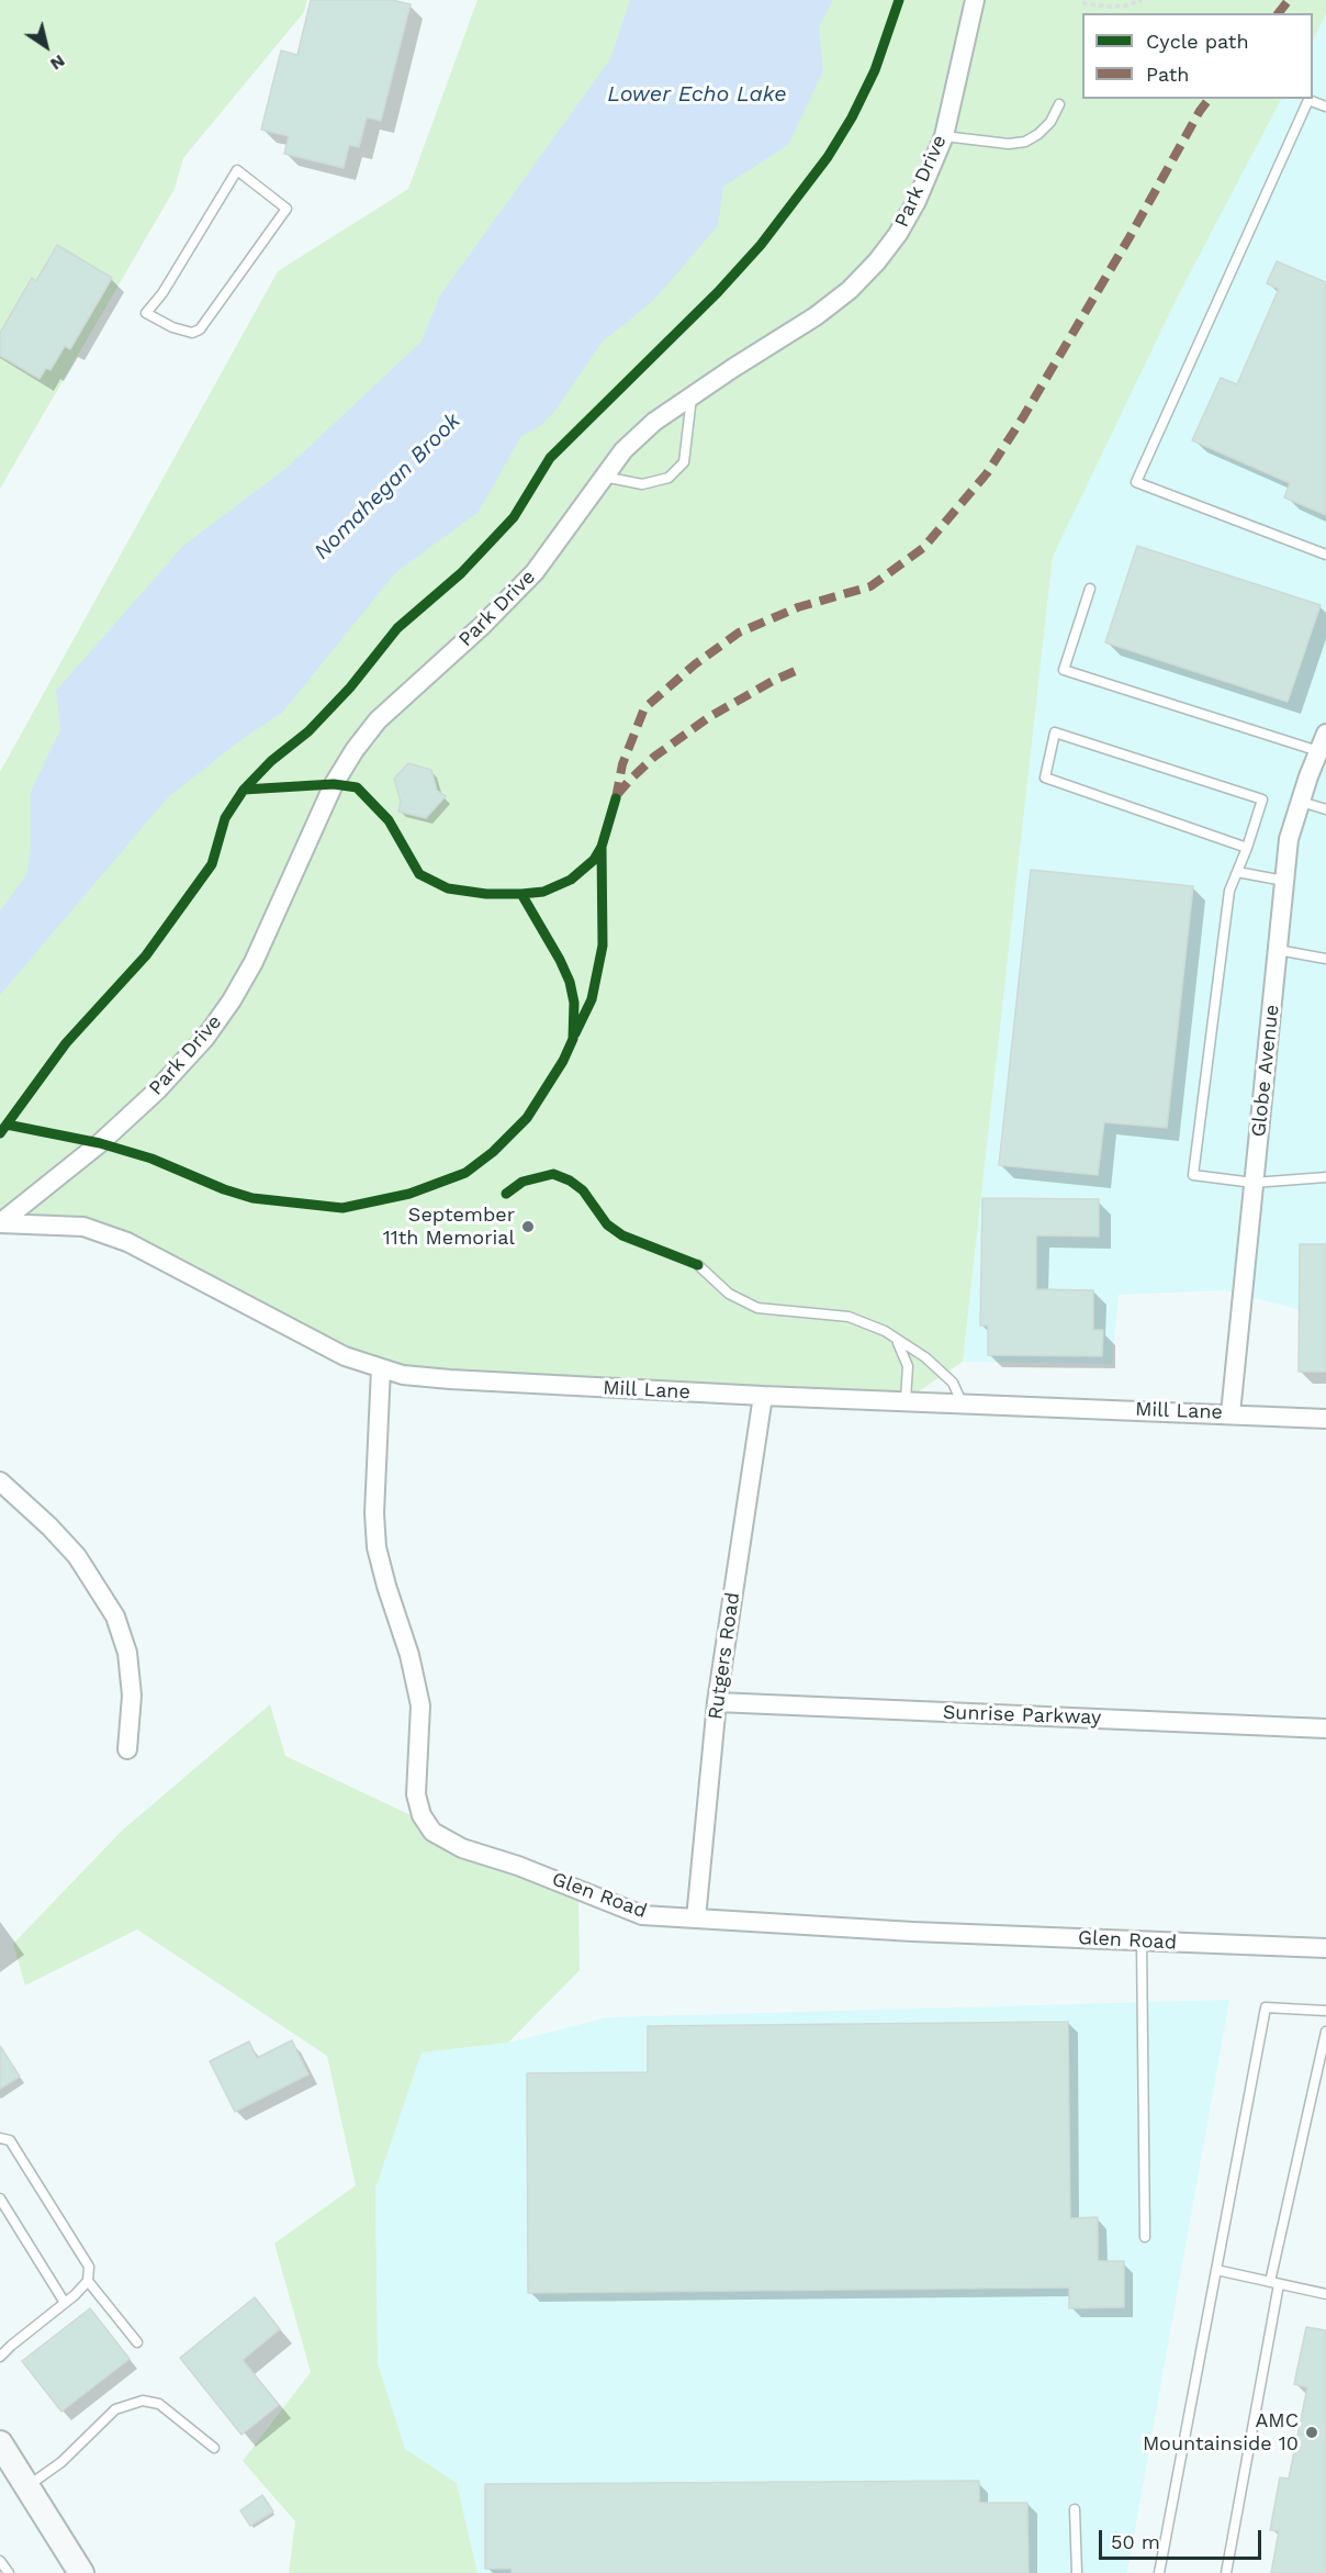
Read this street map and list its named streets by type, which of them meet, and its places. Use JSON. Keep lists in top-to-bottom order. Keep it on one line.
{"streets":{"street":["Park Drive","Globe Avenue","Mill Lane","Rutgers Road","Sunrise Parkway","Glen Road"]},"crossings":[["Park Drive","Mill Lane"],["Globe Avenue","Mill Lane"],["Mill Lane","Rutgers Road"],["Mill Lane","Glen Road"],["Rutgers Road","Sunrise Parkway"],["Rutgers Road","Glen Road"]],"water":["Lower Echo Lake","Nomahegan Brook"],"places":["September 11th Memorial","AMC Mountainside 10"],"legend":["Cycle path","Path"],"scale_bar":"50 m","north":"bottom right"}
